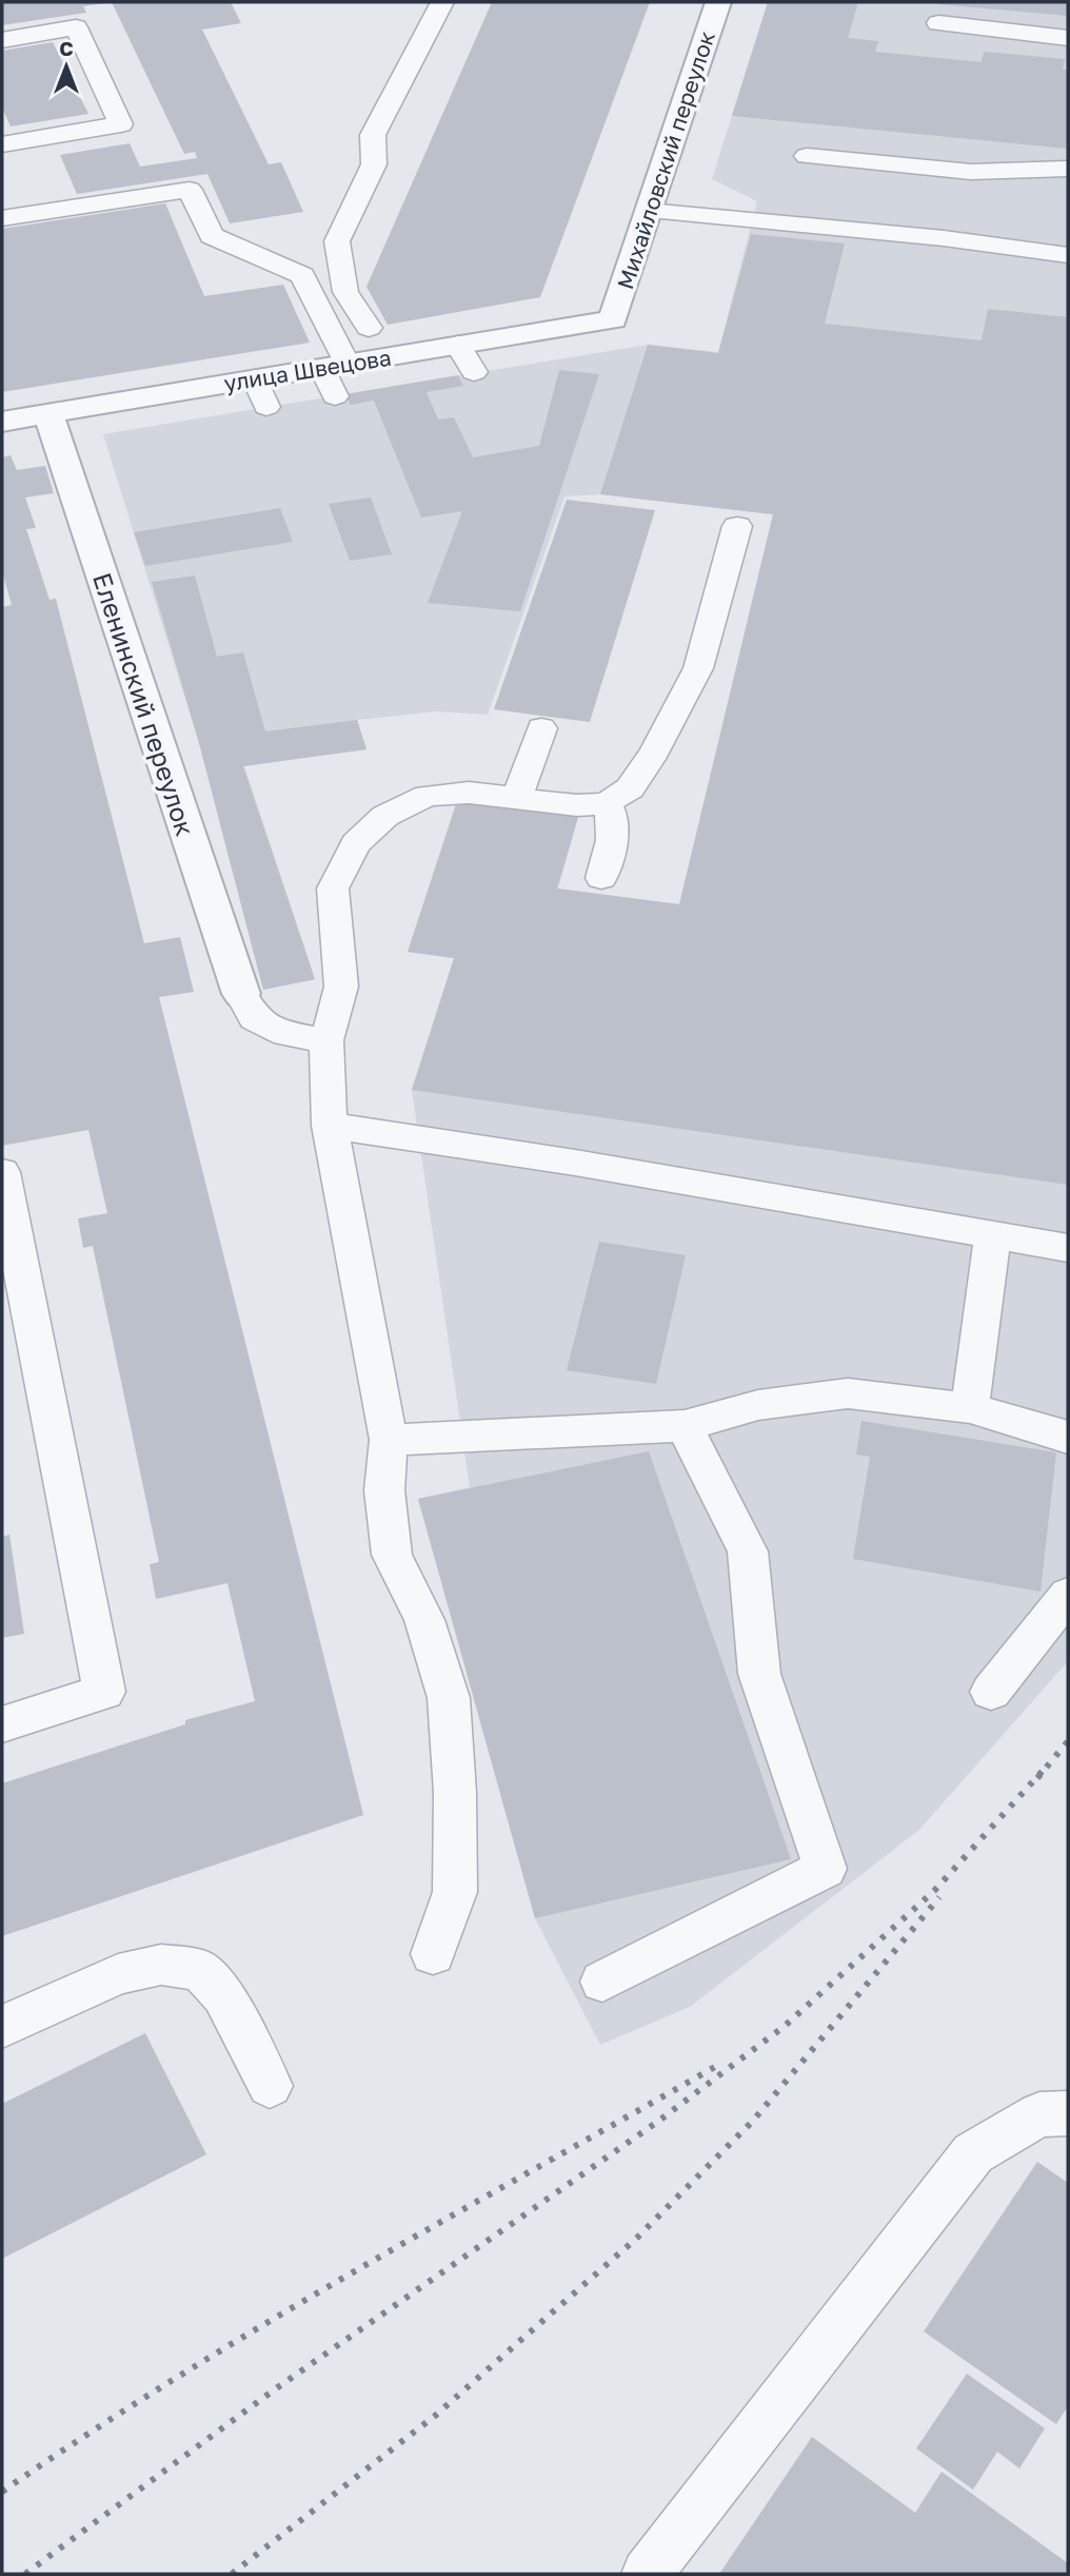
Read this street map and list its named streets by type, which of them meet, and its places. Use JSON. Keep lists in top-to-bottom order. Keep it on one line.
{"streets":{"street":["Михайловский переулок","улица Швецова","Еленинский переулок"]},"crossings":[["Михайловский переулок","улица Швецова"],["улица Швецова","Еленинский переулок"]],"north":"top"}
